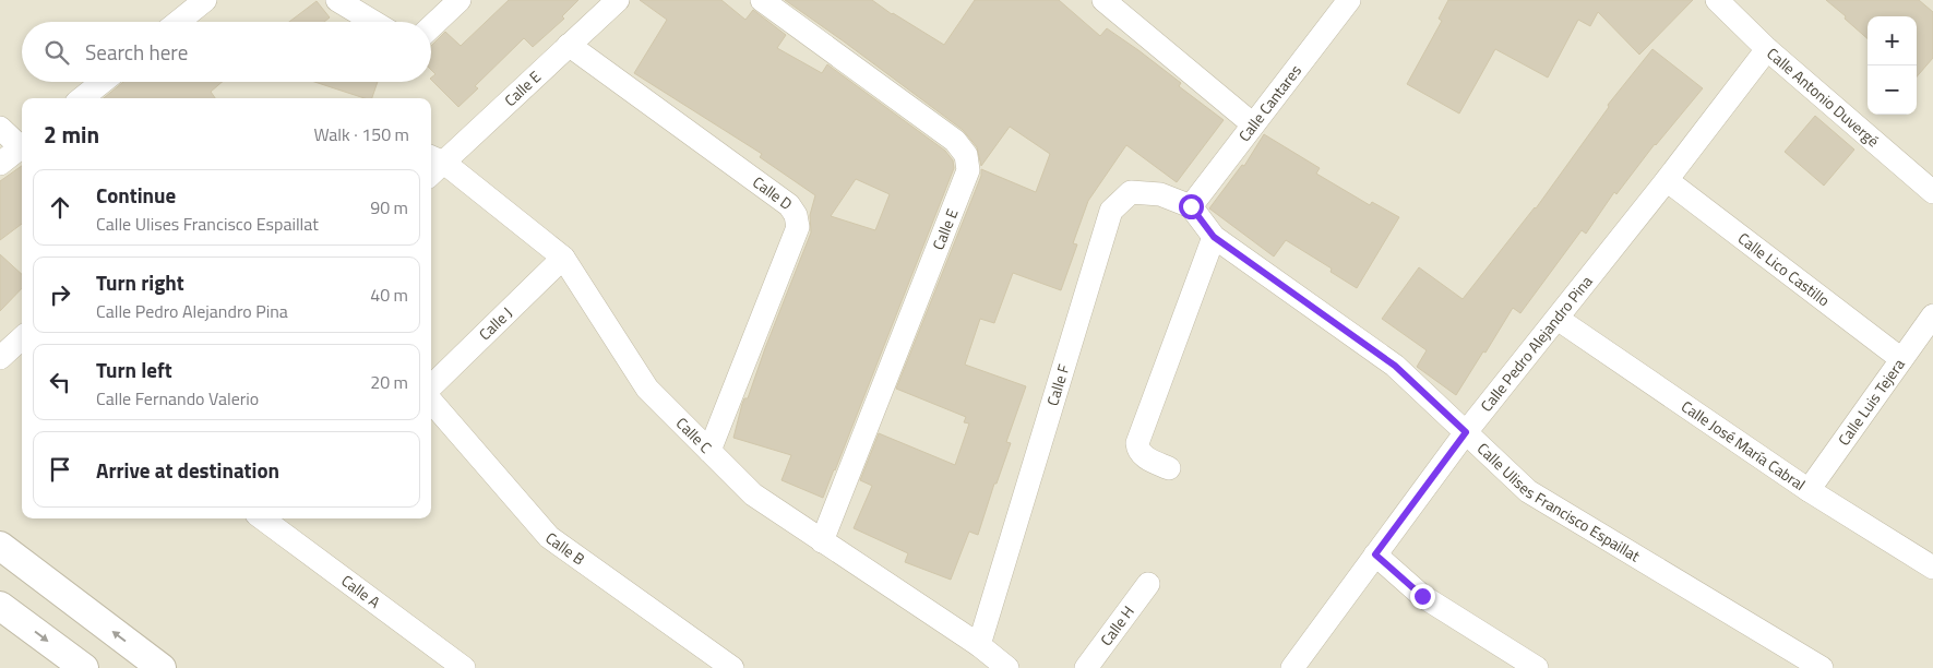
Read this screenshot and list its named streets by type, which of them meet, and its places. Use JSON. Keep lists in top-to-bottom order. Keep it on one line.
{"streets":{"street":["Calle E","Calle Antonio Duvergé","Calle Cantares","Calle D","Calle Lico Castillo","Calle J","Calle Pedro Alejandro Pina","Calle F","Calle Luis Tejera","Calle C","Calle José María Cabral","Calle Ulises Francisco Espaillat","Calle B","Calle A","Calle H"]},"crossings":[["Calle E","Calle D"],["Calle E","Calle C"],["Calle Antonio Duvergé","Calle Pedro Alejandro Pina"],["Calle Cantares","Calle F"],["Calle Cantares","Calle Ulises Francisco Espaillat"],["Calle D","Calle C"],["Calle Lico Castillo","Calle Pedro Alejandro Pina"],["Calle Lico Castillo","Calle Luis Tejera"],["Calle J","Calle C"],["Calle Pedro Alejandro Pina","Calle José María Cabral"],["Calle Pedro Alejandro Pina","Calle Ulises Francisco Espaillat"],["Calle F","Calle C"],["Calle F","Calle Ulises Francisco Espaillat"],["Calle Luis Tejera","Calle José María Cabral"]],"page":{"map_buttons":["+","−"],"search":"Search here","heading":["2 min","Walk · 150 m"],"list":[["Continue","Calle Ulises Francisco Espaillat","90 m"],["Turn right","Calle Pedro Alejandro Pina","40 m"],["Turn left","Calle Fernando Valerio","20 m"],"Arrive at destination"]}}
